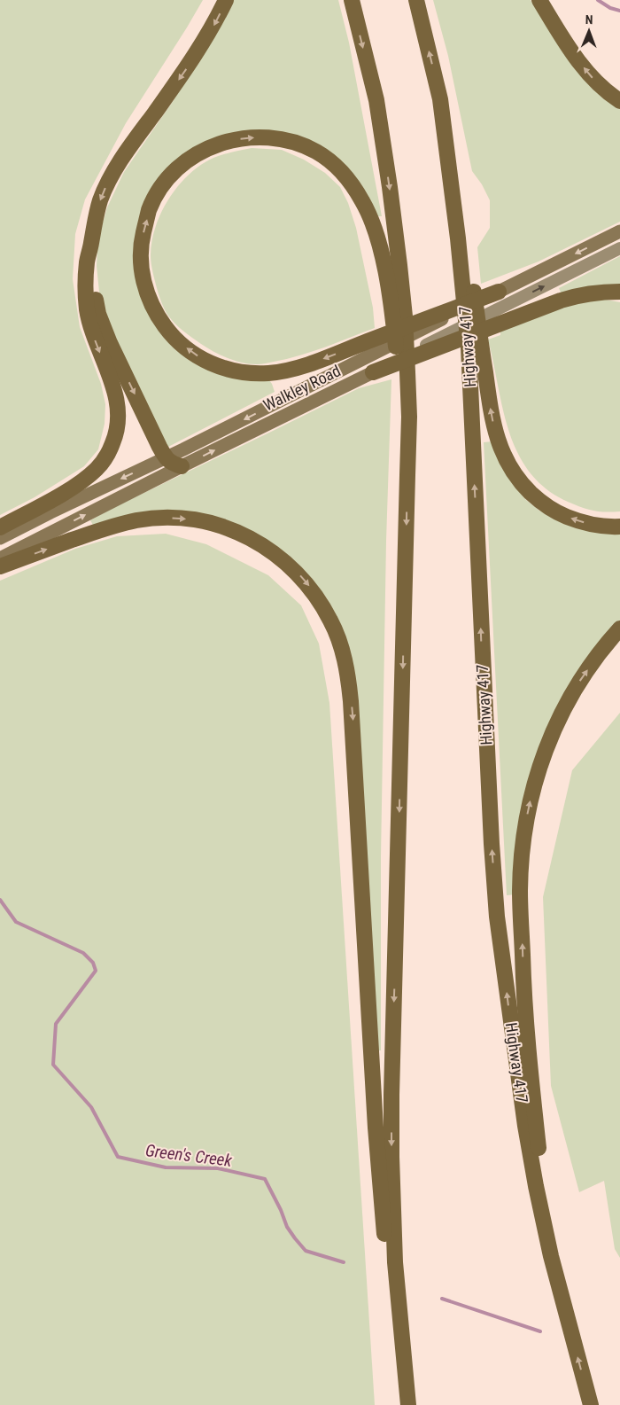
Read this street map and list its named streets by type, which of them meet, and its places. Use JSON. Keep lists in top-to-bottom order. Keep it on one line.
{"streets":{"highway":["Highway 417"],"main road":["Walkley Road"]},"water":["Green's Creek"],"north":"top"}
